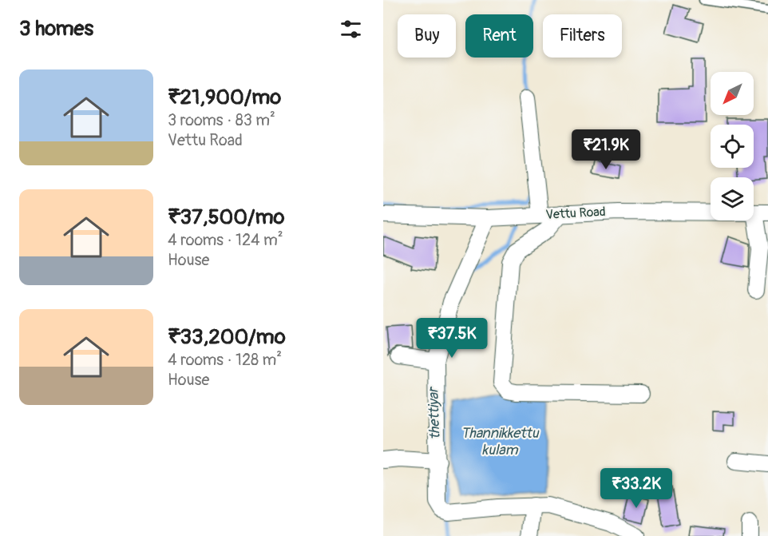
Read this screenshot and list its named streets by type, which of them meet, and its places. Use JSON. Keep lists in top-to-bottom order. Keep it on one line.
{"streets":{"street":["Vettu Road"]},"water":["thettiyar","Thannikkettu kulam"],"north":"bottom left","page":{"heading":"3 homes","chip":["Buy","Rent","Filters"],"list":[{"name":"₹21,900/mo","note":"3 rooms · 83 m² · Vettu Road"},{"name":"₹37,500/mo","note":"4 rooms · 124 m² · House"},{"name":"₹33,200/mo","note":"4 rooms · 128 m² · House"}],"price":["₹21.9K","₹37.5K","₹33.2K"]}}
